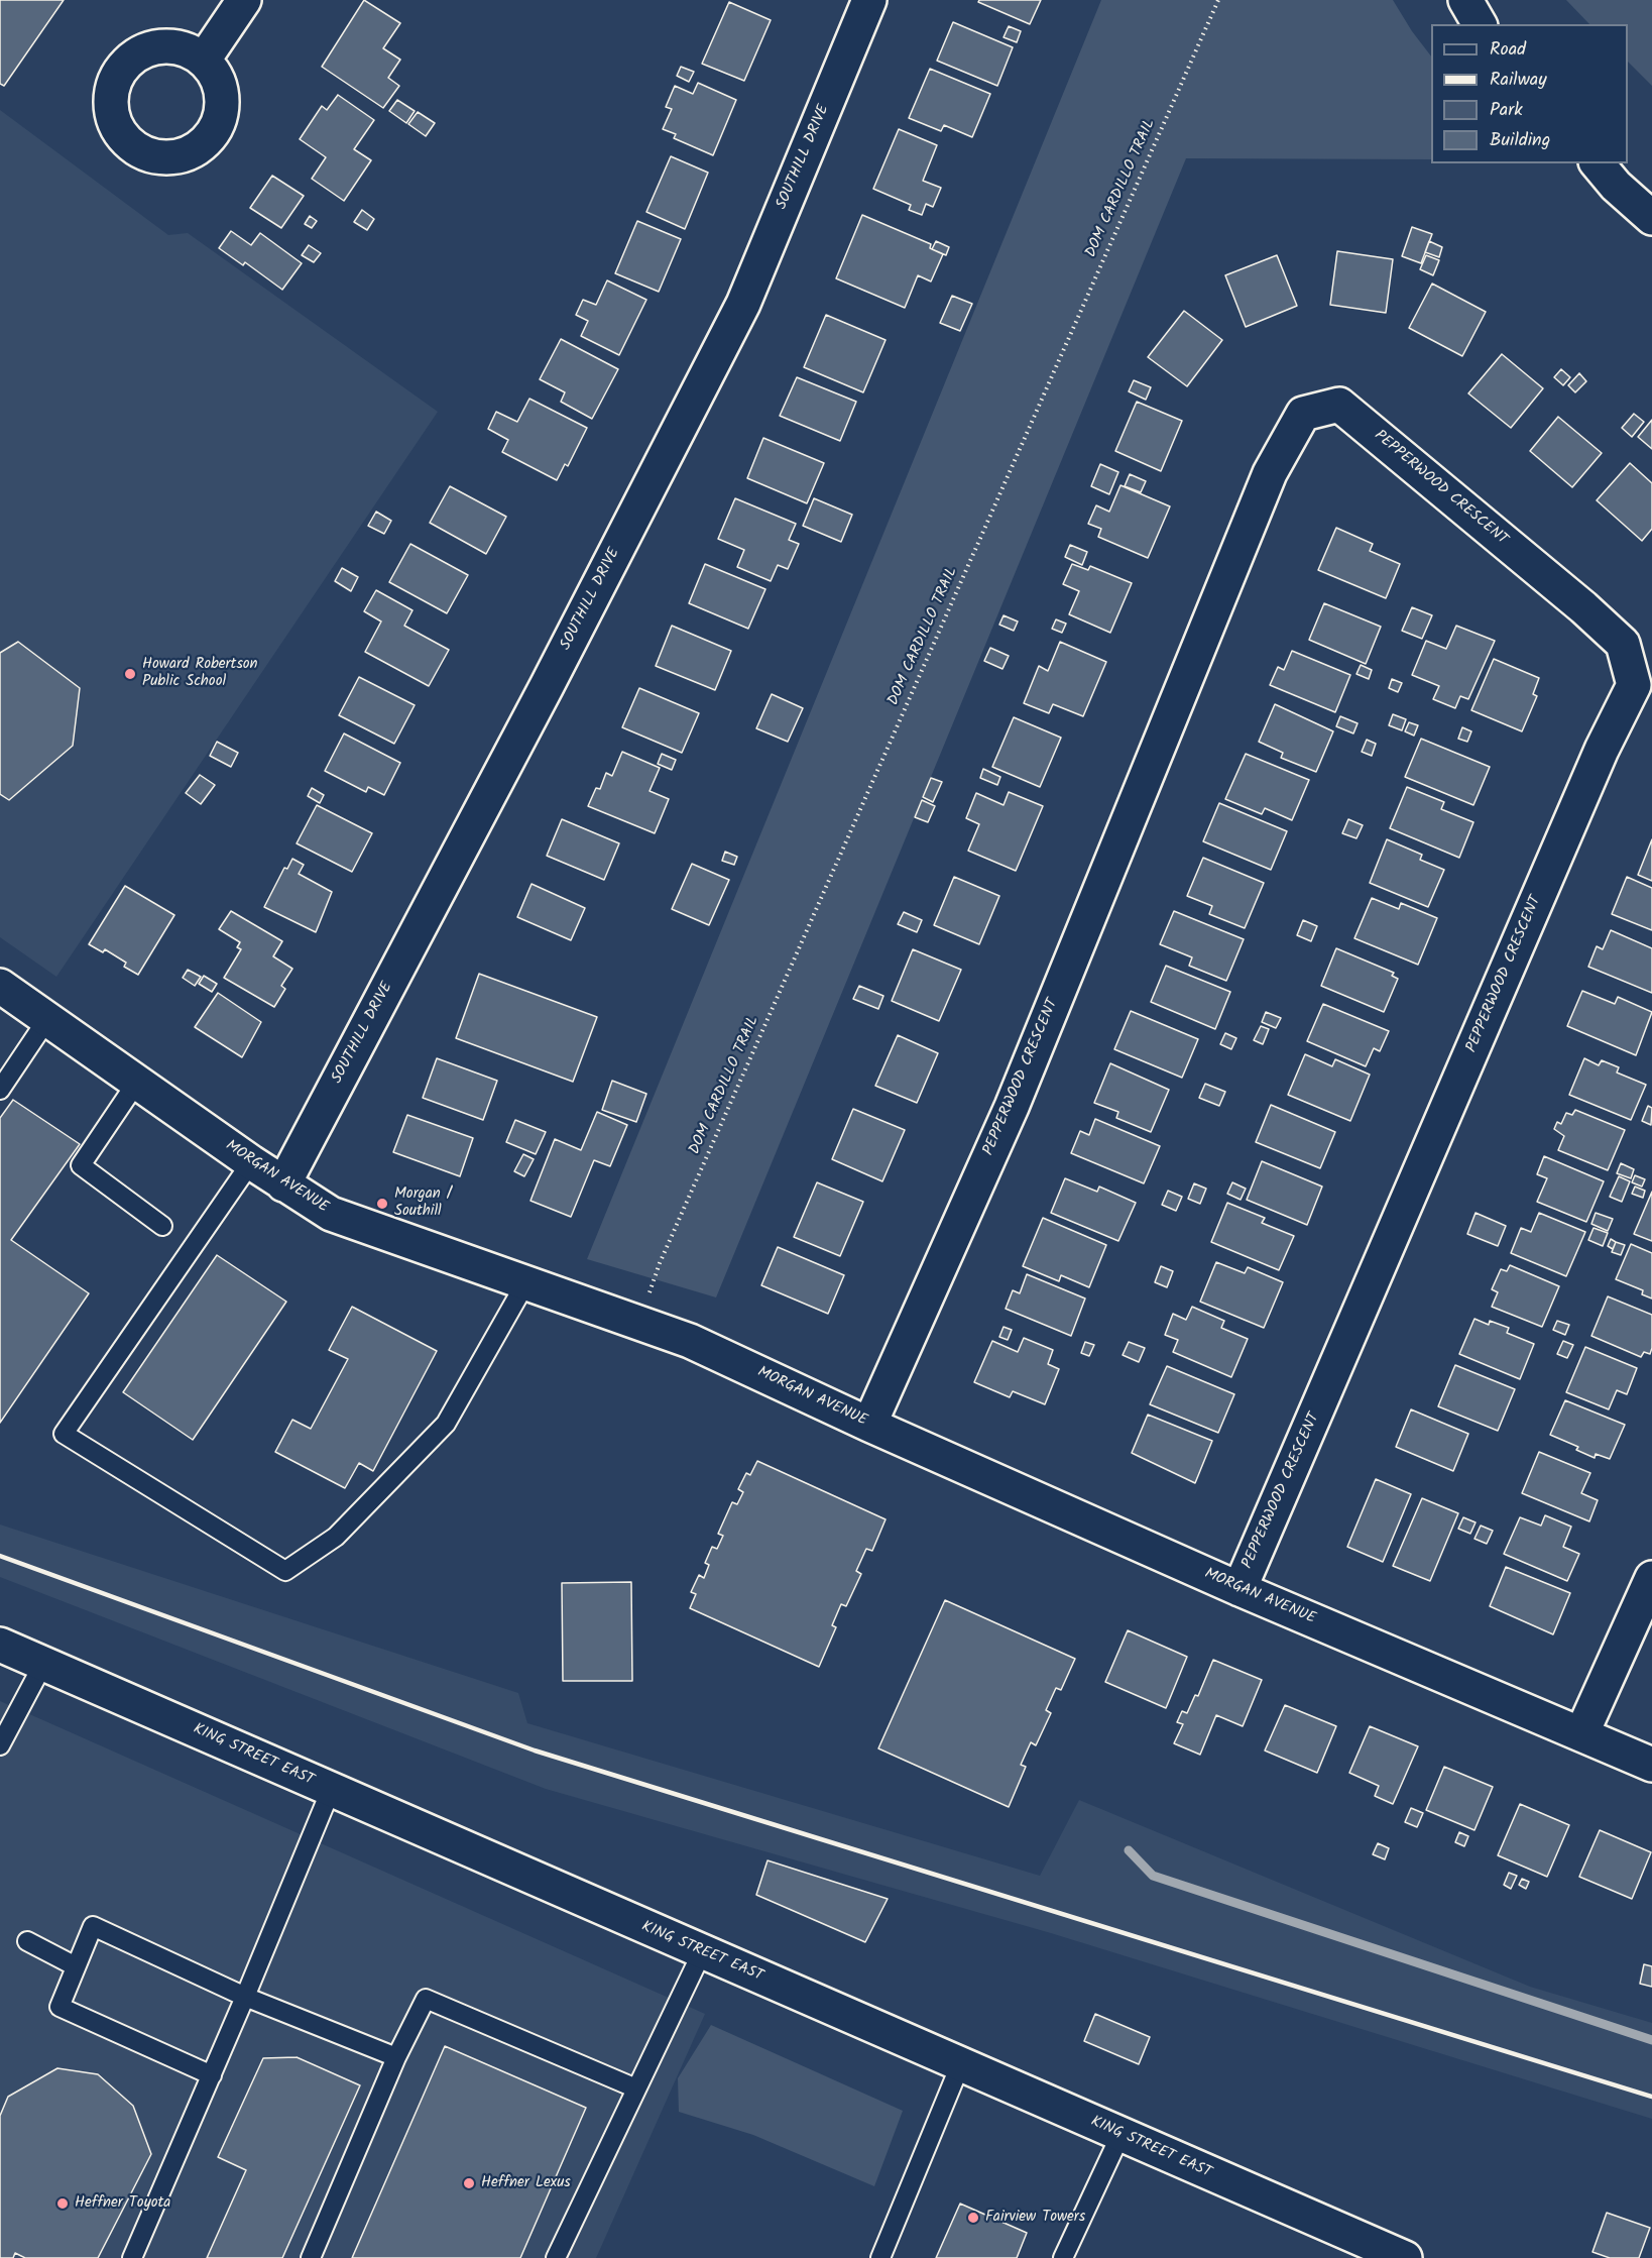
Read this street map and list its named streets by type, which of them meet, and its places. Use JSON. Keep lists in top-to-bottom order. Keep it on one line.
{"streets":{"street":["SOUTHILL DRIVE","PEPPERWOOD CRESCENT","MORGAN AVENUE","KING STREET EAST"],"path":["DOM CARDILLO TRAIL"]},"crossings":[["SOUTHILL DRIVE","MORGAN AVENUE"],["PEPPERWOOD CRESCENT","MORGAN AVENUE"]],"places":["Howard Robertson Public School","Morgan / Southill","Heffner Lexus","Heffner Toyota","Fairview Towers"],"legend":["Road","Railway","Park","Building"]}
